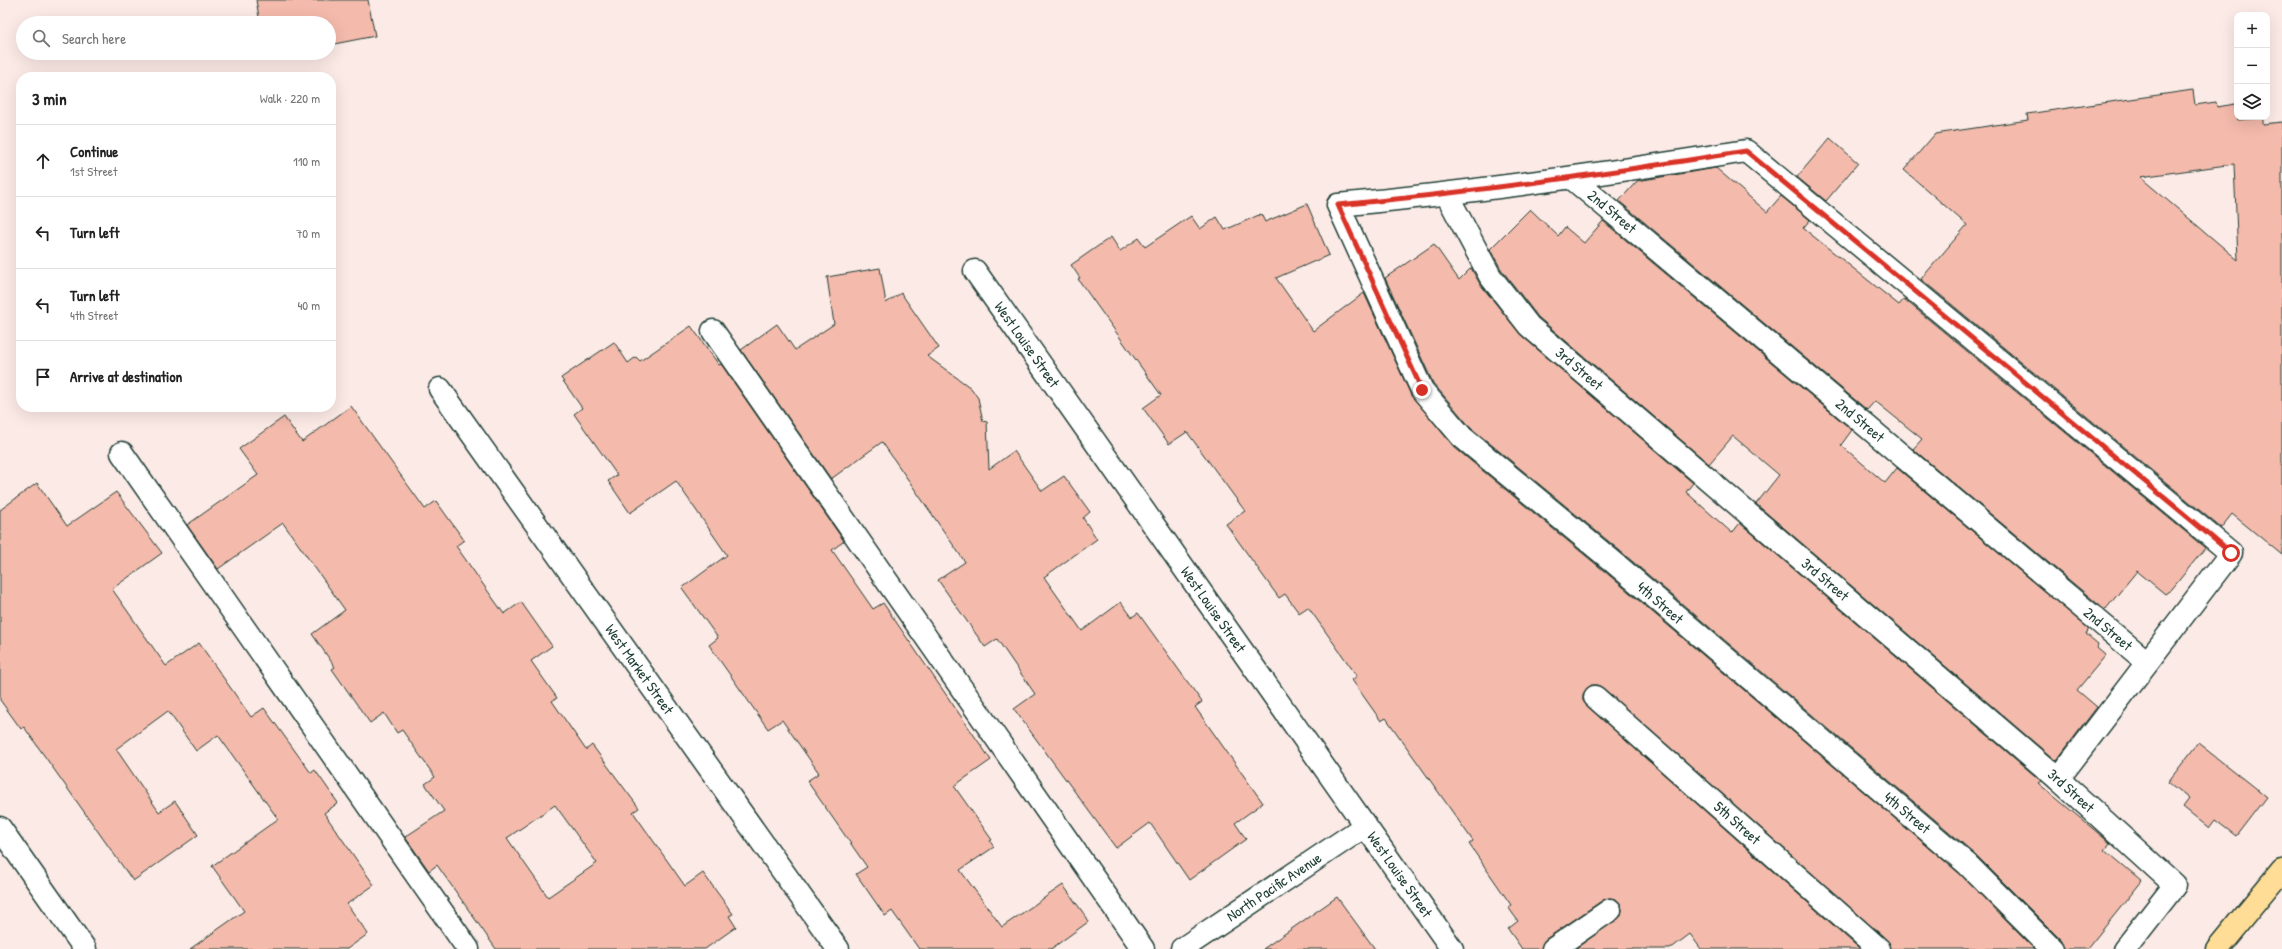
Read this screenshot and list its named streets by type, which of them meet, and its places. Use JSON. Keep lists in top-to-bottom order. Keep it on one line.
{"streets":{"street":["2nd Street","West Louise Street","3rd Street","4th Street","West Market Street","5th Street","North Pacific Avenue"]},"crossings":[["West Louise Street","North Pacific Avenue"],["3rd Street","4th Street"]],"page":{"map_buttons":["+","−"],"search":"Search here","heading":["3 min","Walk · 220 m"],"list":[["Continue","1st Street","110 m"],["Turn left","70 m"],["Turn left","4th Street","40 m"],"Arrive at destination"]}}
